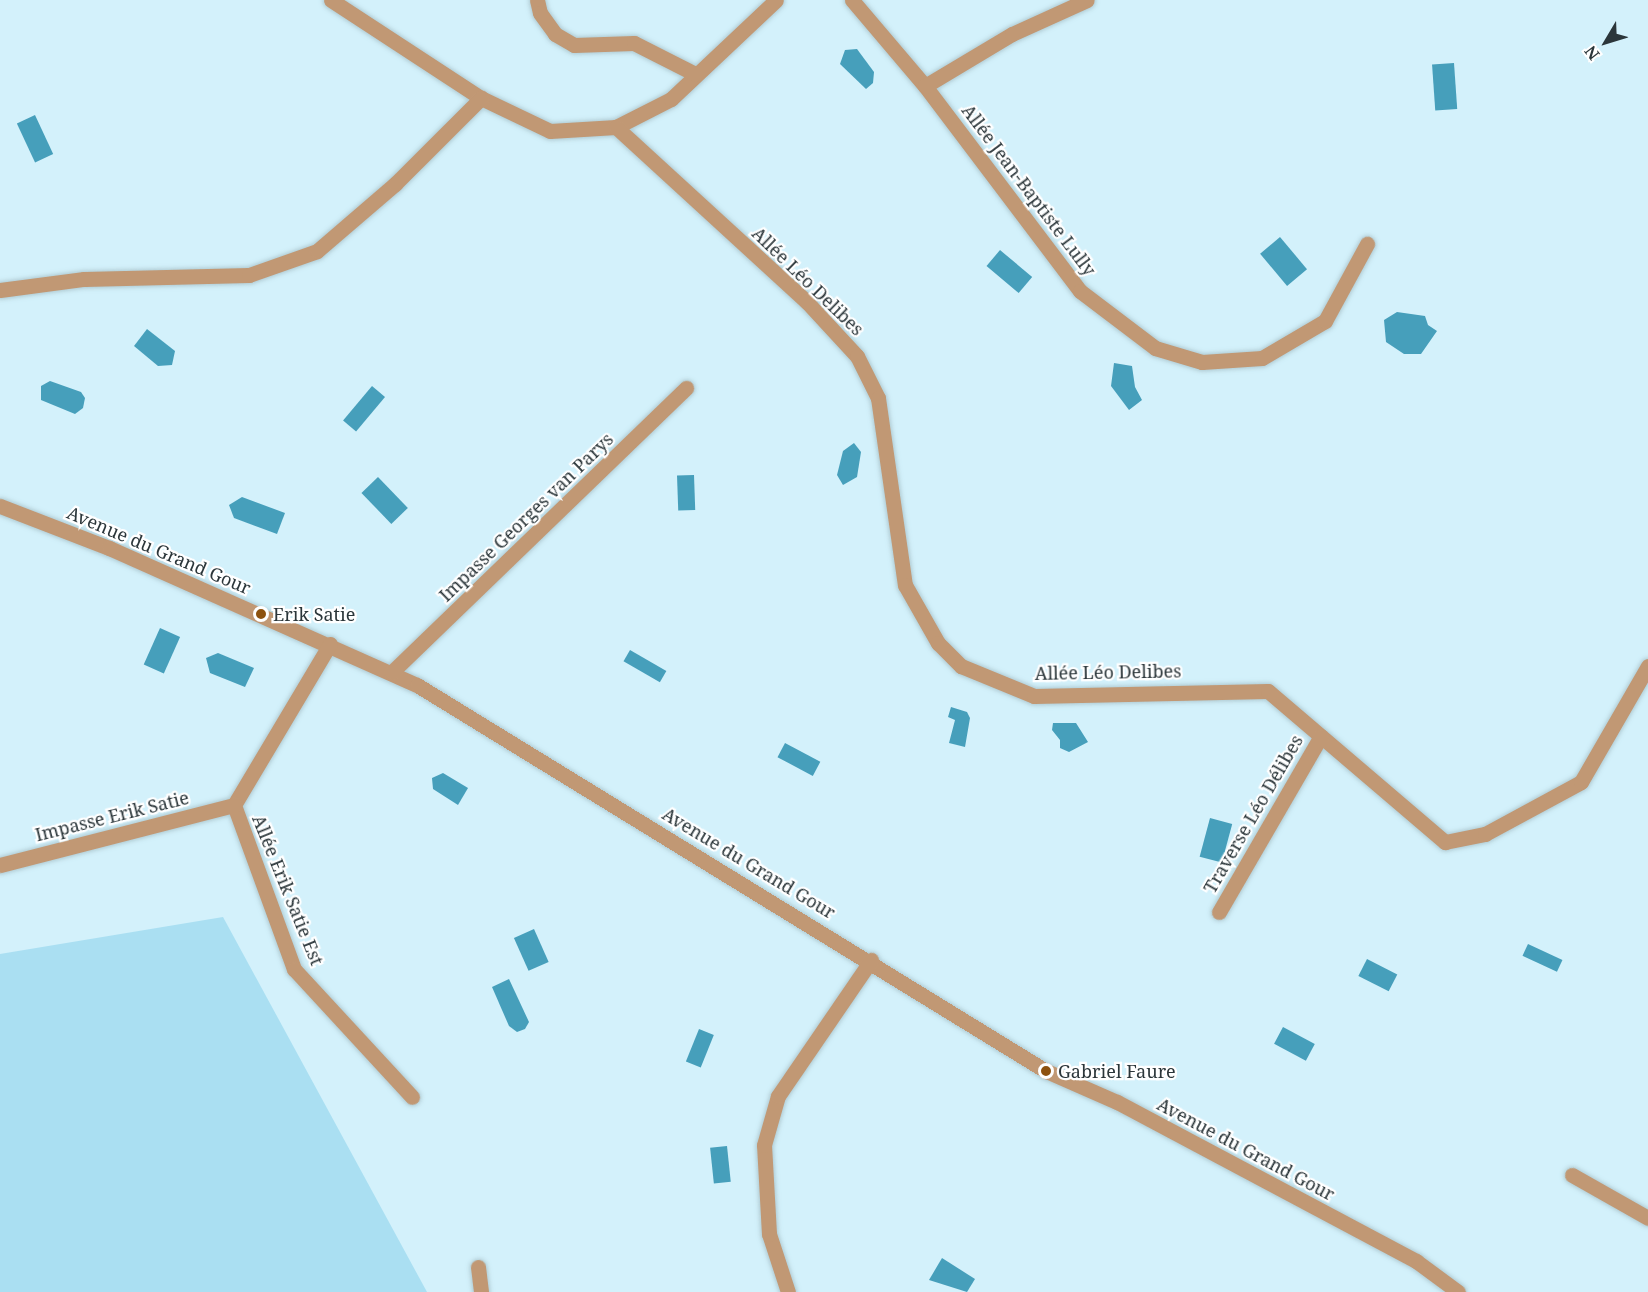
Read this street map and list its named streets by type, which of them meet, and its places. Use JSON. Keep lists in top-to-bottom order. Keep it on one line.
{"streets":{"street":["Allée Jean-Baptiste Lully","Allée Léo Delibes","Impasse Georges van Parys","Avenue du Grand Gour","Traverse Léo Délibes","Impasse Erik Satie","Allée Erik Satie Est"]},"crossings":[["Allée Léo Delibes","Traverse Léo Délibes"],["Impasse Georges van Parys","Avenue du Grand Gour"],["Avenue du Grand Gour","Allée Erik Satie Est"],["Impasse Erik Satie","Allée Erik Satie Est"]],"places":["Erik Satie","Gabriel Faure"],"north":"bottom left"}
